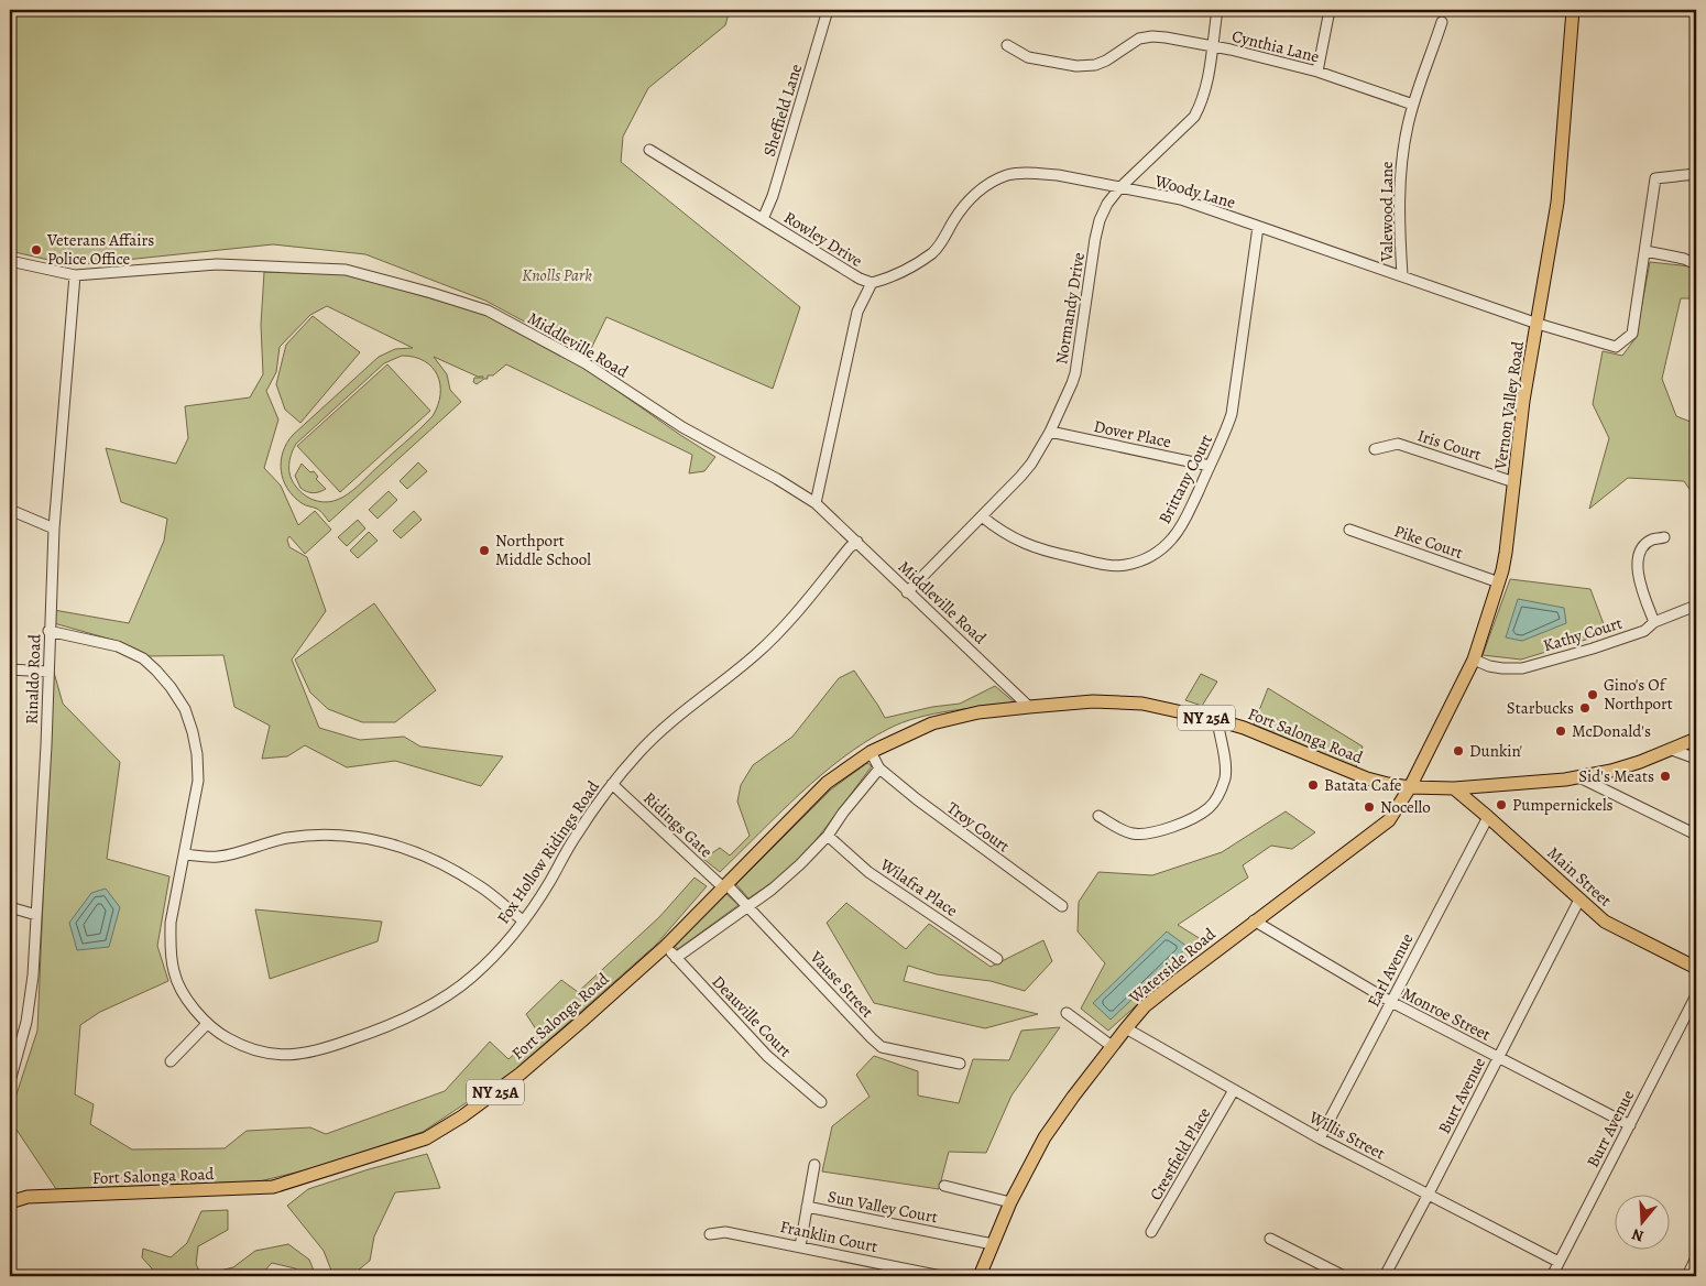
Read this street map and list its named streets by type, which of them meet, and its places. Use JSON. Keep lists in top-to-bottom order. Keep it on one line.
{"streets":{"main road":["Vernon Valley Road","NY 25A","Fort Salonga Road","Main Street","Waterside Road"],"street":["Cynthia Lane","Sheffield Lane","Woody Lane","Valewood Lane","Rowley Drive","Normandy Drive","Middleville Road","Dover Place","Iris Court","Brittany Court","Pike Court","Kathy Court","Rinaldo Road","Ridings Gate","Troy Court","Fox Hollow Ridings Road","Wilafra Place","Earl Avenue","Vause Street","Monroe Street","Deauville Court","Burt Avenue","Burr Avenue","Willis Street","Crestfield Place","Sun Valley Court","Franklin Court"]},"crossings":[["Cynthia Lane","Valewood Lane"],["Cynthia Lane","Normandy Drive"],["Sheffield Lane","Rowley Drive"],["Woody Lane","Valewood Lane"],["Woody Lane","Rowley Drive"],["Woody Lane","Normandy Drive"],["Woody Lane","Vernon Valley Road"],["Woody Lane","Brittany Court"],["Rowley Drive","Middleville Road"],["Normandy Drive","Middleville Road"],["Normandy Drive","Dover Place"],["Normandy Drive","Brittany Court"],["Middleville Road","Rinaldo Road"],["Middleville Road","Fort Salonga Road"],["Middleville Road","Fox Hollow Ridings Road"],["Vernon Valley Road","Iris Court"],["Vernon Valley Road","Pike Court"],["Vernon Valley Road","Kathy Court"],["Vernon Valley Road","Fort Salonga Road"],["Vernon Valley Road","Waterside Road"],["Dover Place","Brittany Court"],["Rinaldo Road","Fox Hollow Ridings Road"],["Fort Salonga Road","Ridings Gate"],["Fort Salonga Road","Main Street"],["Fort Salonga Road","Waterside Road"],["Fort Salonga Road","Vause Street"],["Fort Salonga Road","Deauville Court"],["Ridings Gate","Fox Hollow Ridings Road"],["Ridings Gate","Vause Street"],["Main Street","Earl Avenue"],["Main Street","Burt Avenue"],["Waterside Road","Monroe Street"],["Waterside Road","Willis Street"],["Waterside Road","Sun Valley Court"],["Earl Avenue","Monroe Street"],["Earl Avenue","Willis Street"],["Monroe Street","Burt Avenue"],["Monroe Street","Burr Avenue"],["Burt Avenue","Willis Street"],["Burr Avenue","Willis Street"],["Willis Street","Crestfield Place"],["Sun Valley Court","Franklin Court"]],"parks":["Knolls Park"],"places":["Veterans Affairs Police Office","Northport Middle School","Gino's Of Northport","Starbucks","McDonald's","Dunkin'","Sid's Meats","Batata Cafe","Pumpernickels","Nocello"],"north":"bottom"}
